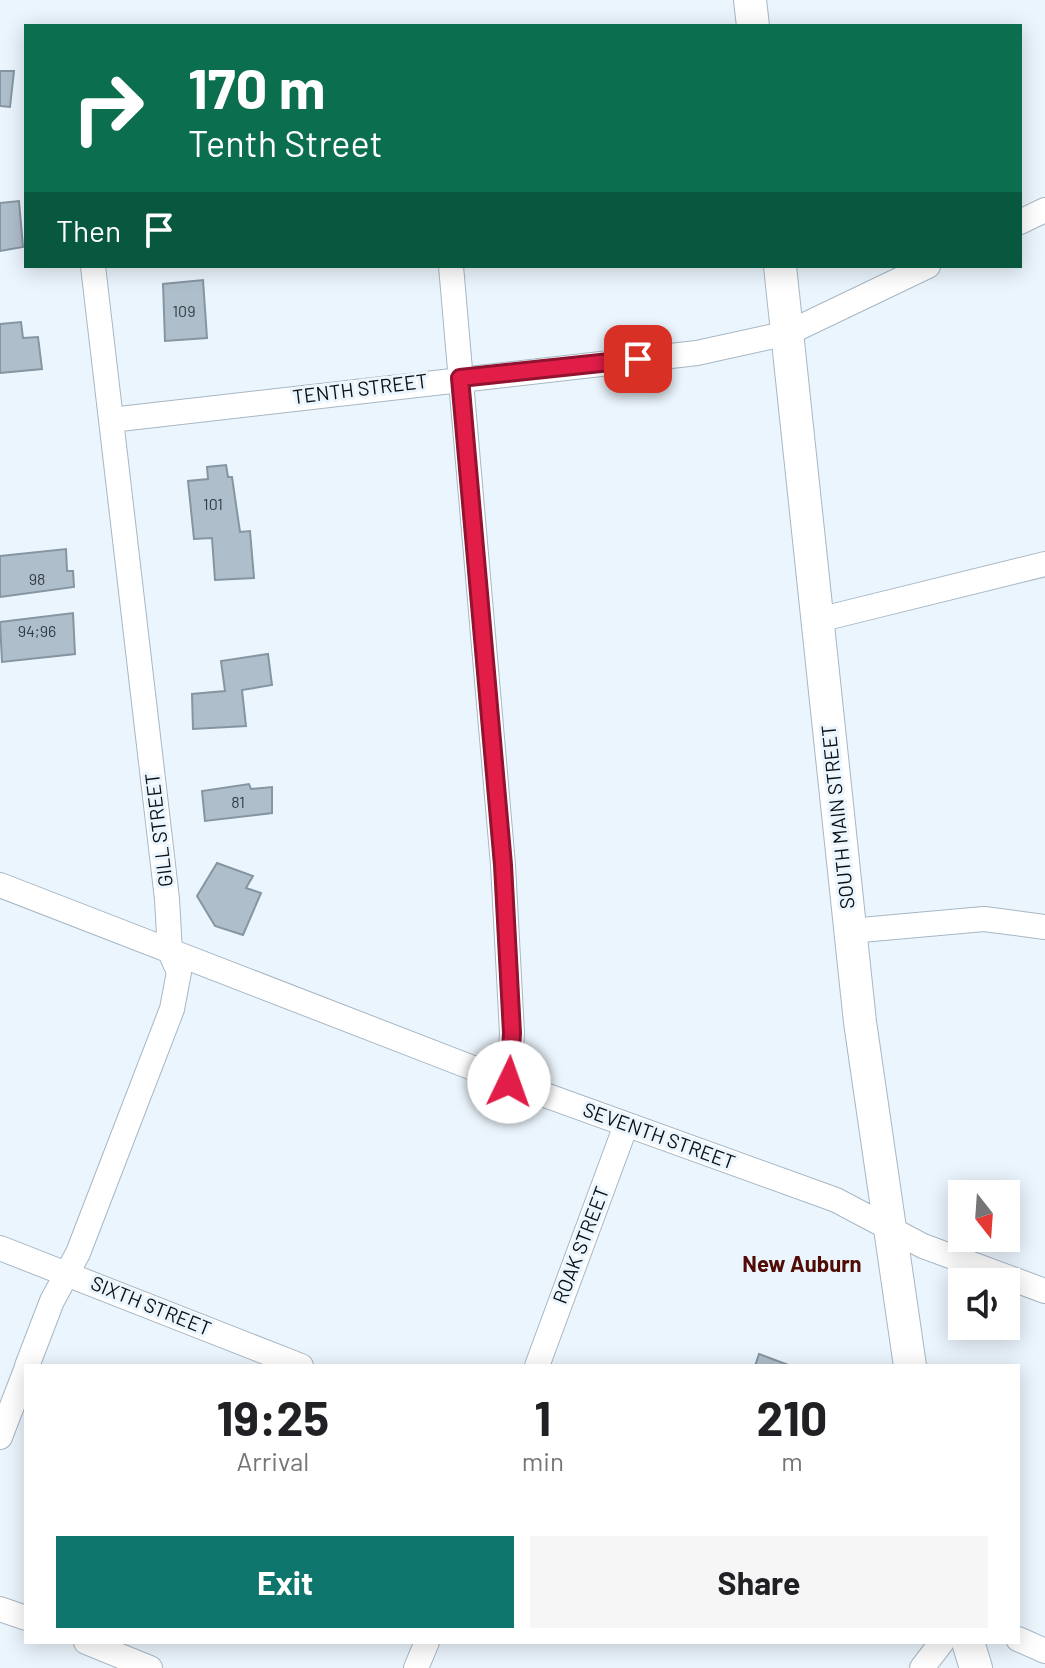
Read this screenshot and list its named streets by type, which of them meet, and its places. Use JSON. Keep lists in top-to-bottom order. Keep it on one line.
{"streets":{"street":["TENTH STREET","SOUTH MAIN STREET","GILL STREET","SEVENTH STREET","ROAK STREET","SIXTH STREET"]},"crossings":[["TENTH STREET","SOUTH MAIN STREET"],["TENTH STREET","GILL STREET"],["SOUTH MAIN STREET","SEVENTH STREET"],["GILL STREET","SEVENTH STREET"],["GILL STREET","SIXTH STREET"],["SEVENTH STREET","ROAK STREET"]],"districts":["New Auburn"],"house_numbers":["109","101","98","94;96","81"],"north":"bottom","page":{"turn":["170 m","Tenth Street"],"then":"Then","eta":["19:25","Arrival","1","min","210","m"],"buttons":["Exit","Share"]}}
